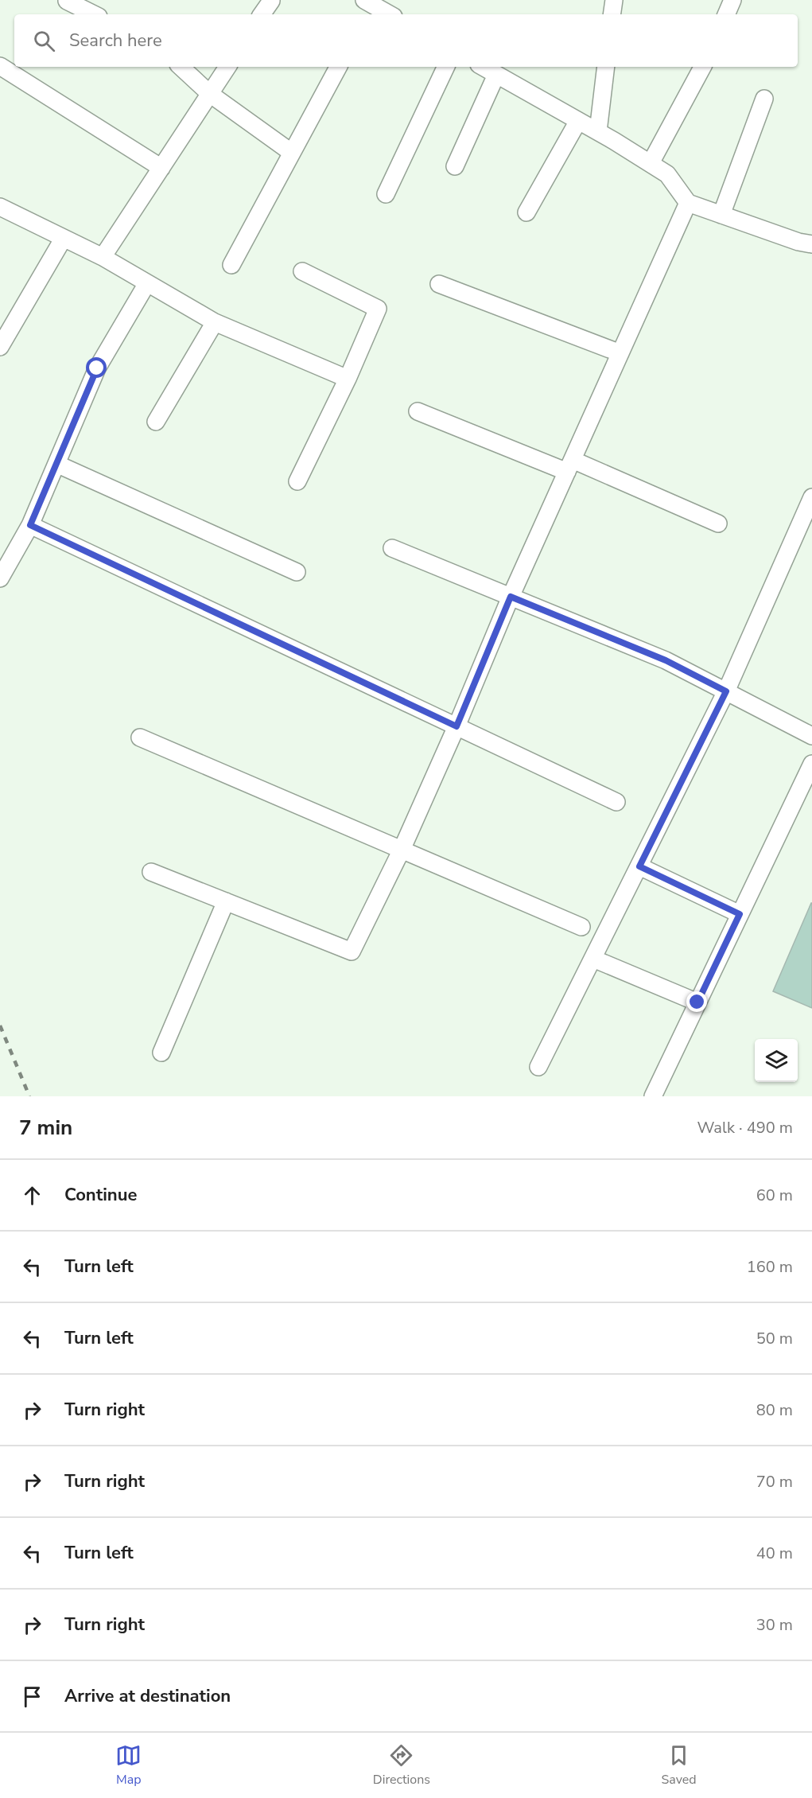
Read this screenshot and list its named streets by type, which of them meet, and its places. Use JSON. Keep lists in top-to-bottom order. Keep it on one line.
{"page":{"search":"Search here","heading":["7 min","Walk · 490 m"],"list":[["Continue","60 m"],["Turn left","160 m"],["Turn left","50 m"],["Turn right","80 m"],["Turn right","70 m"],["Turn left","40 m"],["Turn right","30 m"],"Arrive at destination"],"nav":["Map","Directions","Saved"]}}
